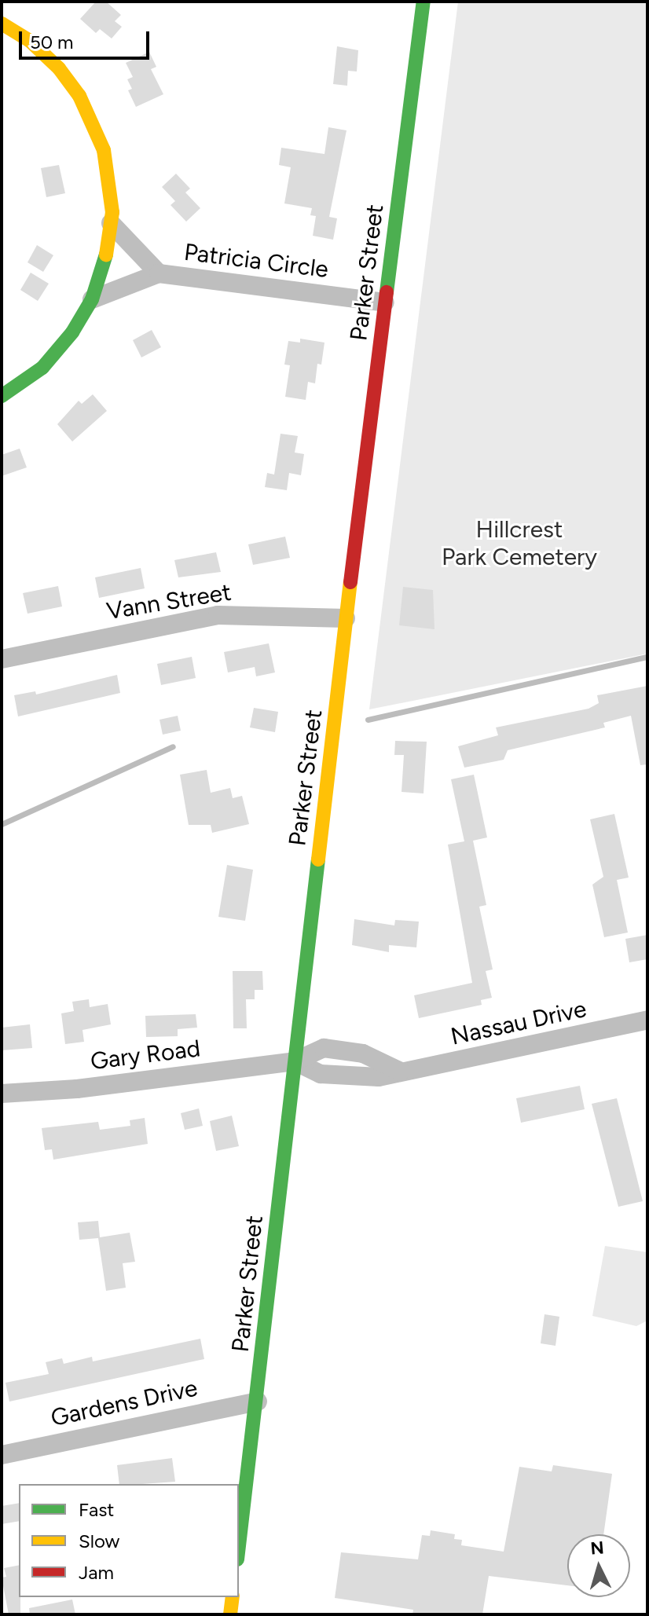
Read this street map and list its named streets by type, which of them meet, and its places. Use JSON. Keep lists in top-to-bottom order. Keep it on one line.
{"streets":{"main road":["Parker Street"],"street":["Patricia Circle","Vann Street","Nassau Drive","Gary Road","Gardens Drive"]},"crossings":[["Patricia Circle","Parker Street"],["Parker Street","Vann Street"],["Parker Street","Nassau Drive"],["Parker Street","Gary Road"],["Parker Street","Gardens Drive"],["Nassau Drive","Gary Road"]],"parks":["Hillcrest Park Cemetery"],"legend":["Fast","Slow","Jam"],"scale_bar":"50 m","north":"top"}
